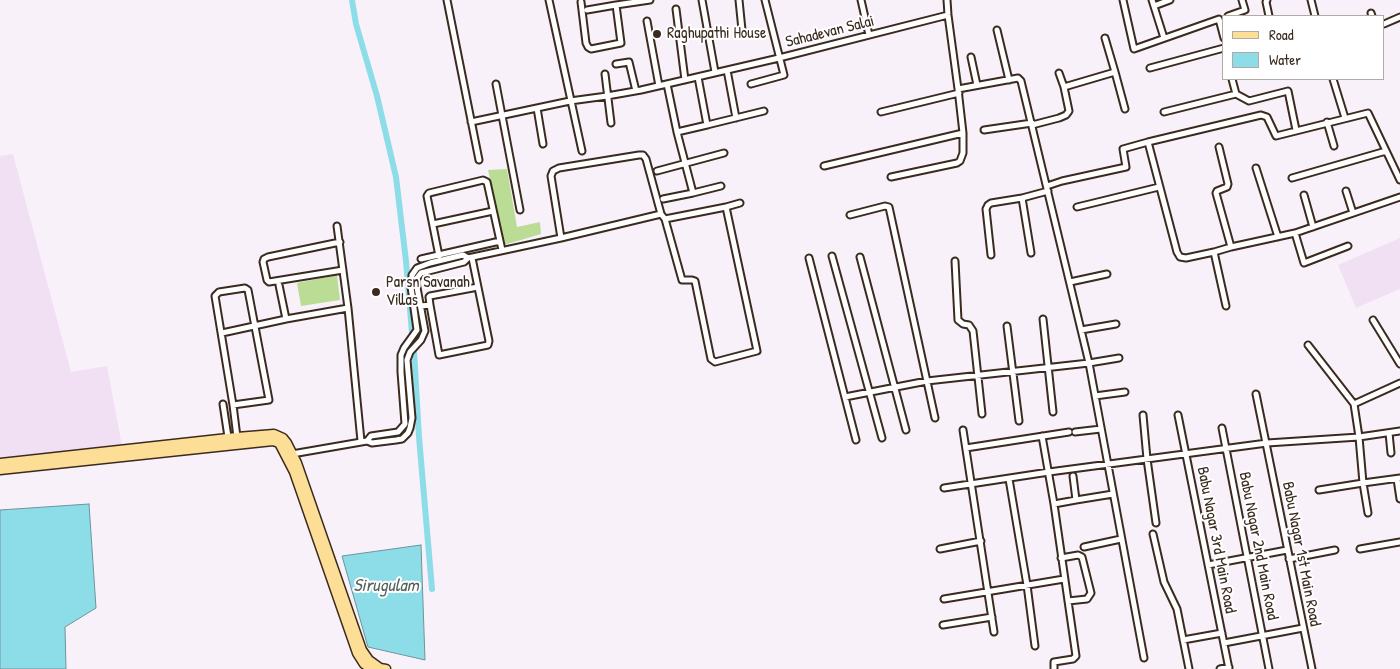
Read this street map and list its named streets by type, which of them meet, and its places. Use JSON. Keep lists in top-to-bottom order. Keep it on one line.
{"streets":{"street":["Sahadevan Salai","Babu Nagar 3rd Main Road","Babu Nagar 2nd Main Road","Babu Nagar 1st Main Road"]},"water":["Sirugulam"],"places":["Raghupathi House","Parsn Savanah Villas"],"legend":["Road","Water"]}
